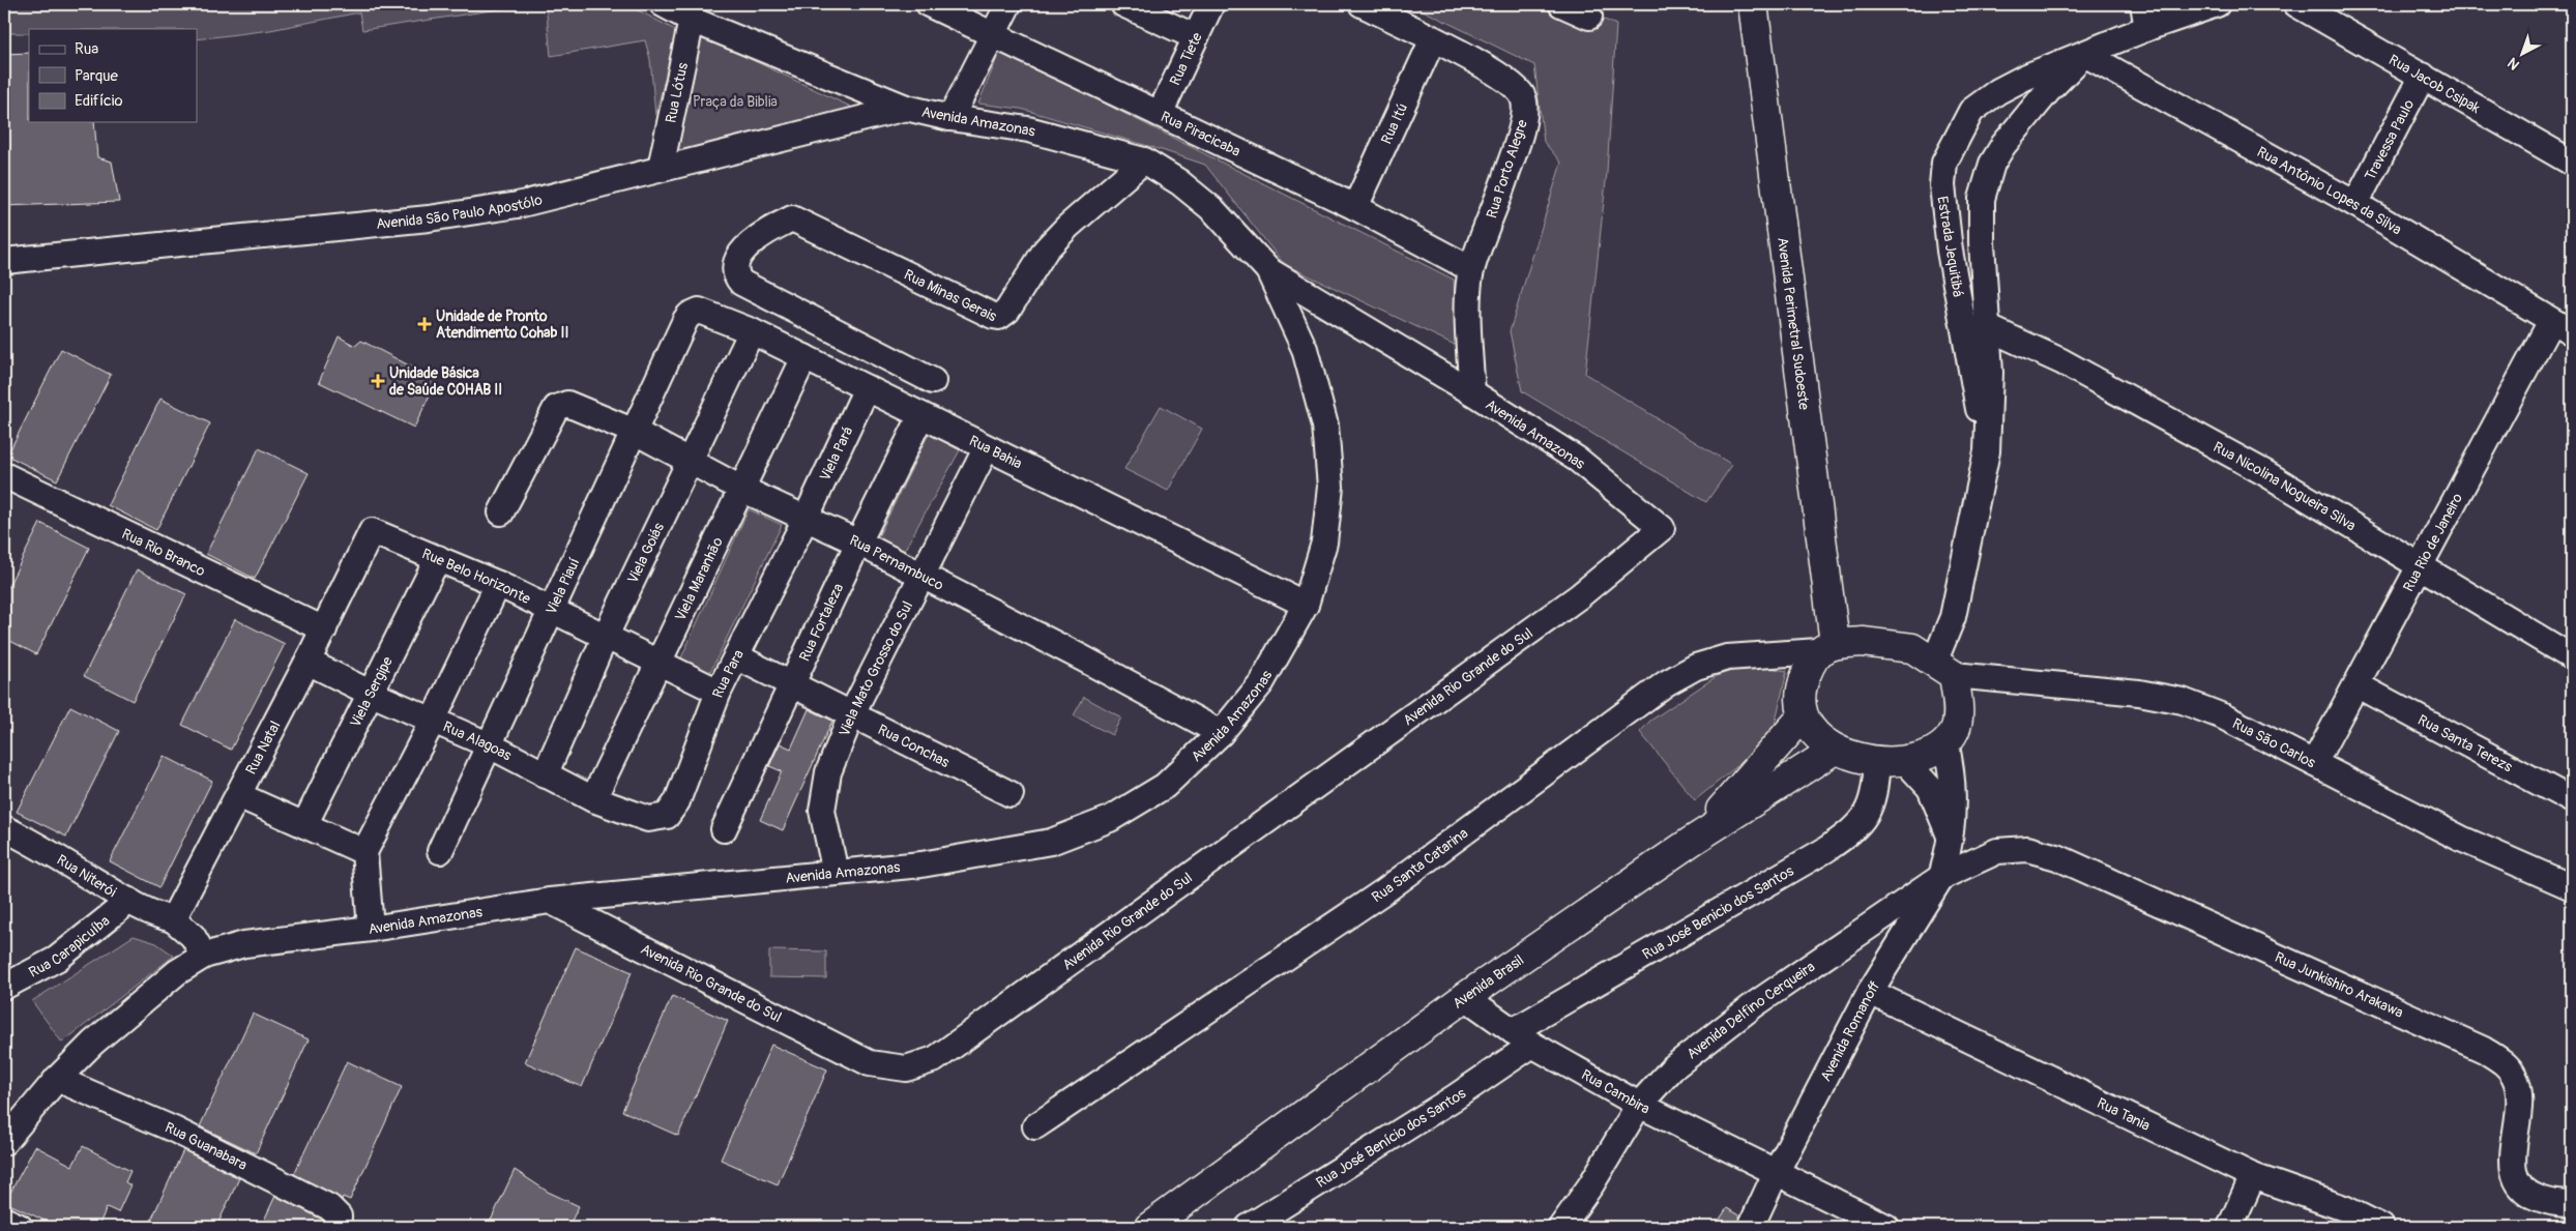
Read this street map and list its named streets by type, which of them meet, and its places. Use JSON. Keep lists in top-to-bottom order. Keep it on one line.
{"streets":{"main road":["Avenida Perimetral Sudoeste","Avenida Brasil"],"street":["Rua Tiete","Rua Jacob Csipak","Rua Lótus","Avenida Amazonas","Rua Itú","Rua Piracicaba","Travessa Paulo","Rua Porto Alegre","Rua Antônio Lopes da Silva","Avenida São Paulo Apostólo","Estrada Jequitibá","Rua Minas Gerais","Rua Bahia","Viela Pará","Rua Nicolina Nogueira Silva","Rua Rio de Janeiro","Rua Rio Branco","Viela Goiás","Rua Pernambuco","Rue Belo Horizonte","Viela Maranhão","Viela Piauí","Rua Fortaleza","Viela Mato Grosso do Sul","Rua Para","Avenida Rio Grande do Sul","Viela Sergipe","Rua Alagoas","Rua São Carlos","Rua Santa Terezs","Rua Conchas","Rua Natal","Rua Santa Catarina","Rua Niterói","Rua José Benicio dos Santos","Rua Carapicuíba","Rua Junkishiro Arakawa","Avenida Delfino Cerqueira","Avenida Romanoff","Rua Cambira","Rua Tania","Rua José Benício dos Santos","Rua Guanabara"]},"crossings":[["Rua Tiete","Rua Piracicaba"],["Rua Jacob Csipak","Travessa Paulo"],["Rua Lótus","Avenida Amazonas"],["Rua Lótus","Avenida São Paulo Apostólo"],["Avenida Amazonas","Rua Porto Alegre"],["Avenida Amazonas","Avenida São Paulo Apostólo"],["Avenida Amazonas","Rua Minas Gerais"],["Avenida Amazonas","Rua Bahia"],["Avenida Amazonas","Rua Pernambuco"],["Avenida Amazonas","Viela Mato Grosso do Sul"],["Avenida Amazonas","Avenida Rio Grande do Sul"],["Avenida Amazonas","Rua Guanabara"],["Rua Itú","Rua Piracicaba"],["Rua Itú","Rua Porto Alegre"],["Rua Piracicaba","Rua Porto Alegre"],["Travessa Paulo","Rua Antônio Lopes da Silva"],["Rua Antônio Lopes da Silva","Estrada Jequitibá"],["Rua Antônio Lopes da Silva","Rua Rio de Janeiro"],["Estrada Jequitibá","Avenida Perimetral Sudoeste"],["Estrada Jequitibá","Rua Nicolina Nogueira Silva"],["Estrada Jequitibá","Rua São Carlos"],["Estrada Jequitibá","Rua Santa Catarina"],["Estrada Jequitibá","Rua José Benicio dos Santos"],["Estrada Jequitibá","Avenida Brasil"],["Estrada Jequitibá","Avenida Romanoff"],["Avenida Perimetral Sudoeste","Rua São Carlos"],["Avenida Perimetral Sudoeste","Rua Santa Catarina"],["Avenida Perimetral Sudoeste","Rua José Benicio dos Santos"],["Avenida Perimetral Sudoeste","Avenida Brasil"],["Avenida Perimetral Sudoeste","Avenida Romanoff"],["Rua Bahia","Viela Pará"],["Rua Bahia","Viela Goiás"],["Rua Bahia","Viela Maranhão"],["Rua Bahia","Viela Piauí"],["Rua Bahia","Rua Fortaleza"],["Rua Bahia","Viela Mato Grosso do Sul"],["Viela Pará","Rua Pernambuco"],["Viela Pará","Rua Para"],["Rua Nicolina Nogueira Silva","Rua Rio de Janeiro"],["Rua Rio de Janeiro","Rua São Carlos"],["Rua Rio de Janeiro","Rua Santa Terezs"],["Rua Rio Branco","Rua Natal"],["Viela Goiás","Rua Pernambuco"],["Viela Goiás","Rue Belo Horizonte"],["Viela Goiás","Rua Alagoas"],["Rua Pernambuco","Viela Maranhão"],["Rua Pernambuco","Viela Piauí"],["Rua Pernambuco","Rua Fortaleza"],["Rua Pernambuco","Viela Mato Grosso do Sul"],["Rua Pernambuco","Rua Para"],["Rue Belo Horizonte","Viela Maranhão"],["Rue Belo Horizonte","Viela Piauí"],["Rue Belo Horizonte","Rua Para"],["Rue Belo Horizonte","Viela Sergipe"],["Rue Belo Horizonte","Rua Natal"],["Viela Maranhão","Rua Alagoas"],["Viela Piauí","Rua Alagoas"],["Rua Fortaleza","Rua Conchas"],["Viela Mato Grosso do Sul","Rua Conchas"],["Rua Para","Rua Alagoas"],["Rua Para","Rua Conchas"],["Viela Sergipe","Rua Alagoas"],["Rua Alagoas","Rua Natal"],["Rua São Carlos","Rua Santa Catarina"],["Rua São Carlos","Rua José Benicio dos Santos"],["Rua São Carlos","Avenida Brasil"],["Rua São Carlos","Avenida Romanoff"],["Rua Natal","Rua Niterói"],["Rua Santa Catarina","Rua José Benicio dos Santos"],["Rua Santa Catarina","Avenida Brasil"],["Rua Santa Catarina","Avenida Romanoff"],["Rua Niterói","Rua Carapicuíba"],["Rua José Benicio dos Santos","Avenida Brasil"],["Rua José Benicio dos Santos","Avenida Romanoff"],["Rua José Benicio dos Santos","Rua Cambira"],["Rua José Benicio dos Santos","Rua José Benício dos Santos"],["Avenida Brasil","Avenida Romanoff"],["Avenida Brasil","Rua Cambira"],["Rua Junkishiro Arakawa","Avenida Delfino Cerqueira"],["Avenida Delfino Cerqueira","Avenida Romanoff"],["Avenida Delfino Cerqueira","Rua Cambira"],["Avenida Romanoff","Rua Cambira"],["Avenida Romanoff","Rua Tania"],["Rua Cambira","Rua José Benício dos Santos"]],"parks":["Praça da Biblia"],"places":{"health":["Unidade de Pronto Atendimento Cohab II","Unidade Básica de Saúde COHAB II"]},"legend":["Rua","Parque","Edifício"],"north":"bottom left"}
